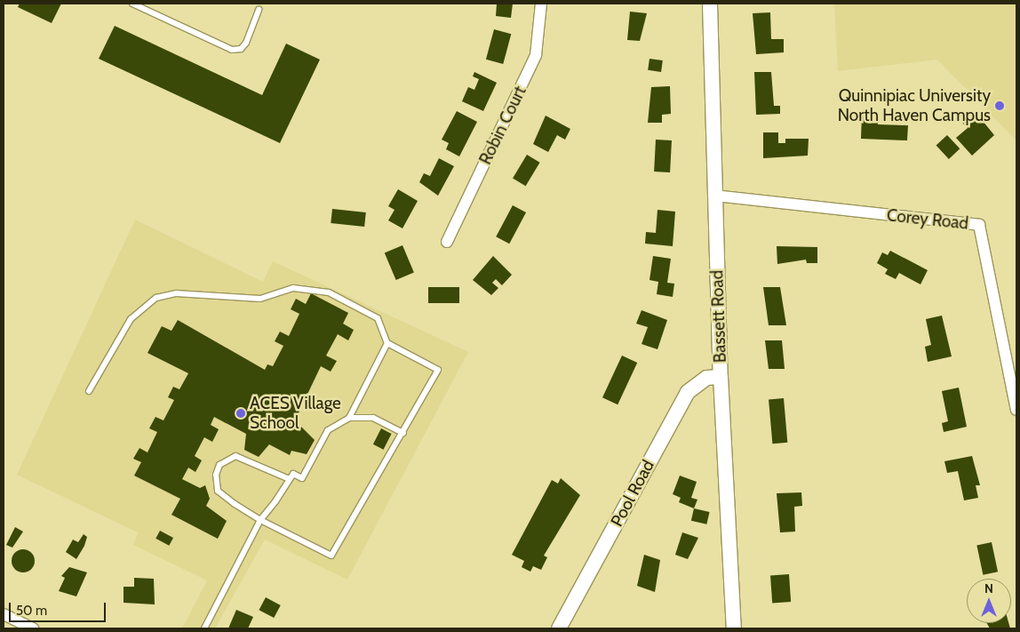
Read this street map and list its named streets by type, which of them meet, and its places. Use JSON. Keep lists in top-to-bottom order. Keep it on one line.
{"streets":{"street":["Robin Court","Corey Road","Bassett Road","Pool Road"]},"crossings":[["Corey Road","Bassett Road"],["Bassett Road","Pool Road"]],"places":["Quinnipiac University North Haven Campus","ACES Village School"],"scale_bar":"50 m","north":"top"}
